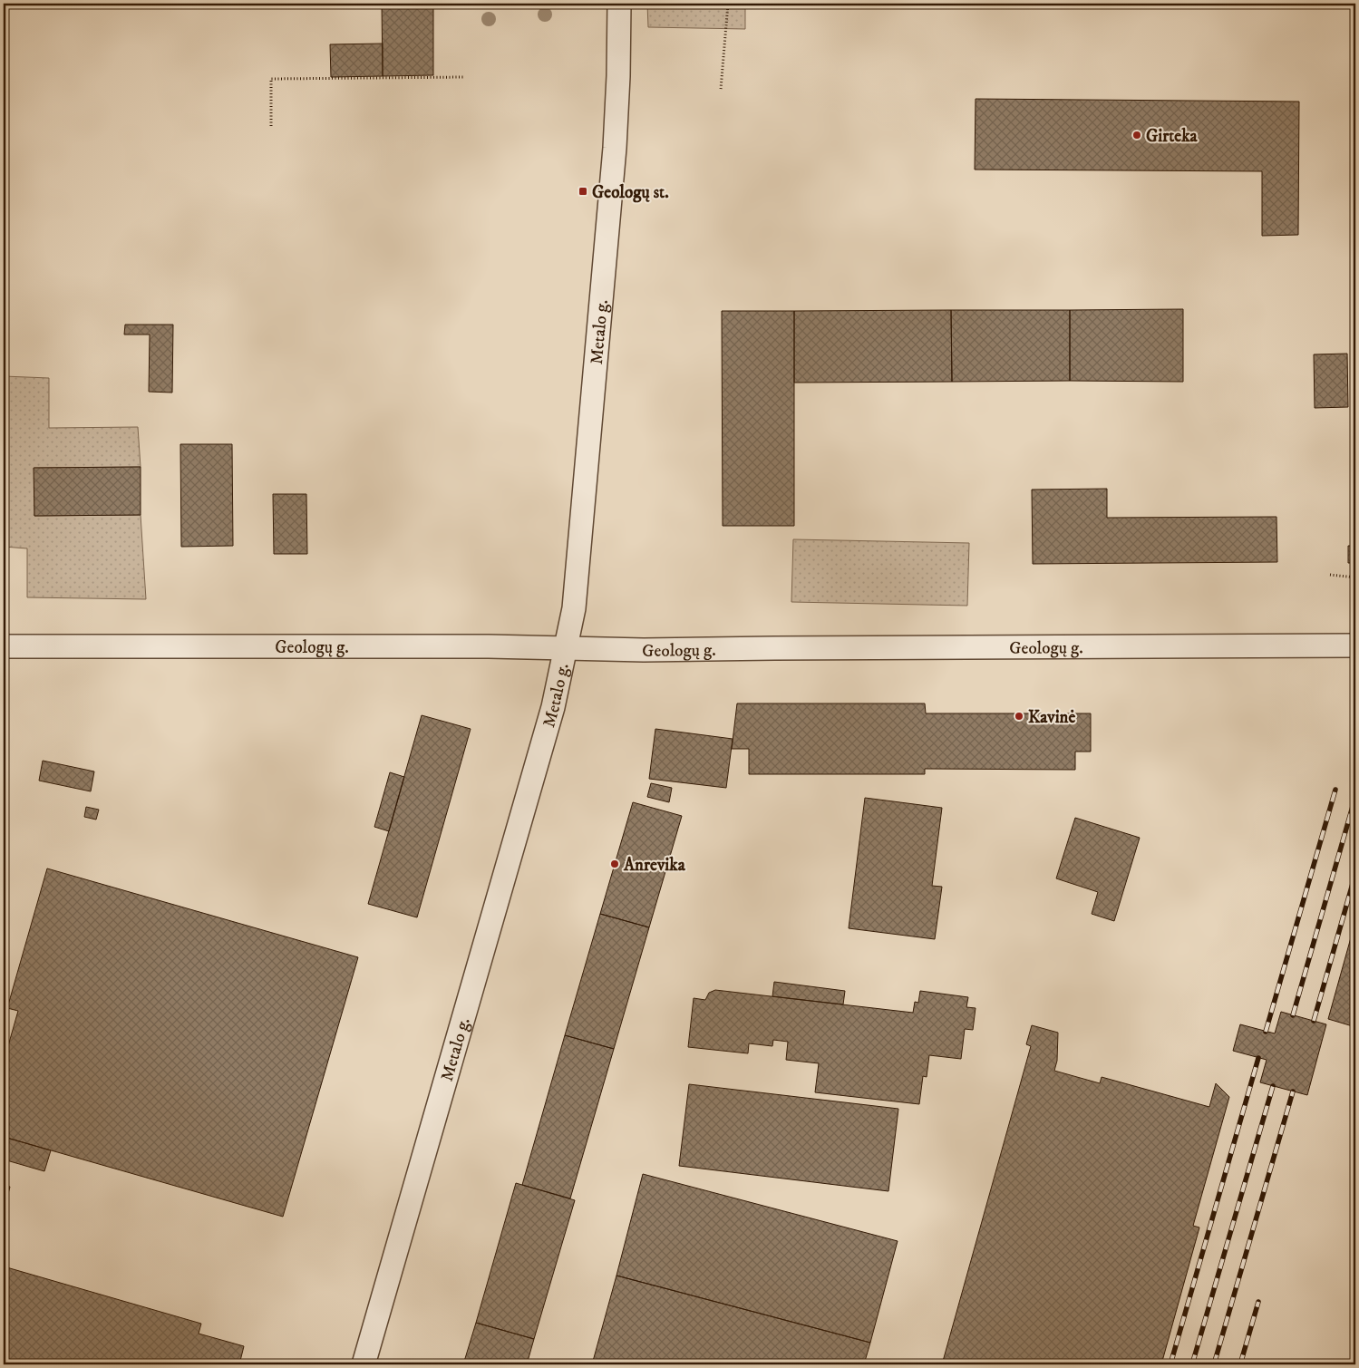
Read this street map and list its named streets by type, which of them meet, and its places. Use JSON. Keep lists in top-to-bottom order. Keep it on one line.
{"streets":{"street":["Metalo g.","Geologų g."]},"crossings":[["Metalo g.","Geologų g."]],"places":{"other":["Girteka","Kavinė","Anrevika"],"transit":["Geologų st."]}}
